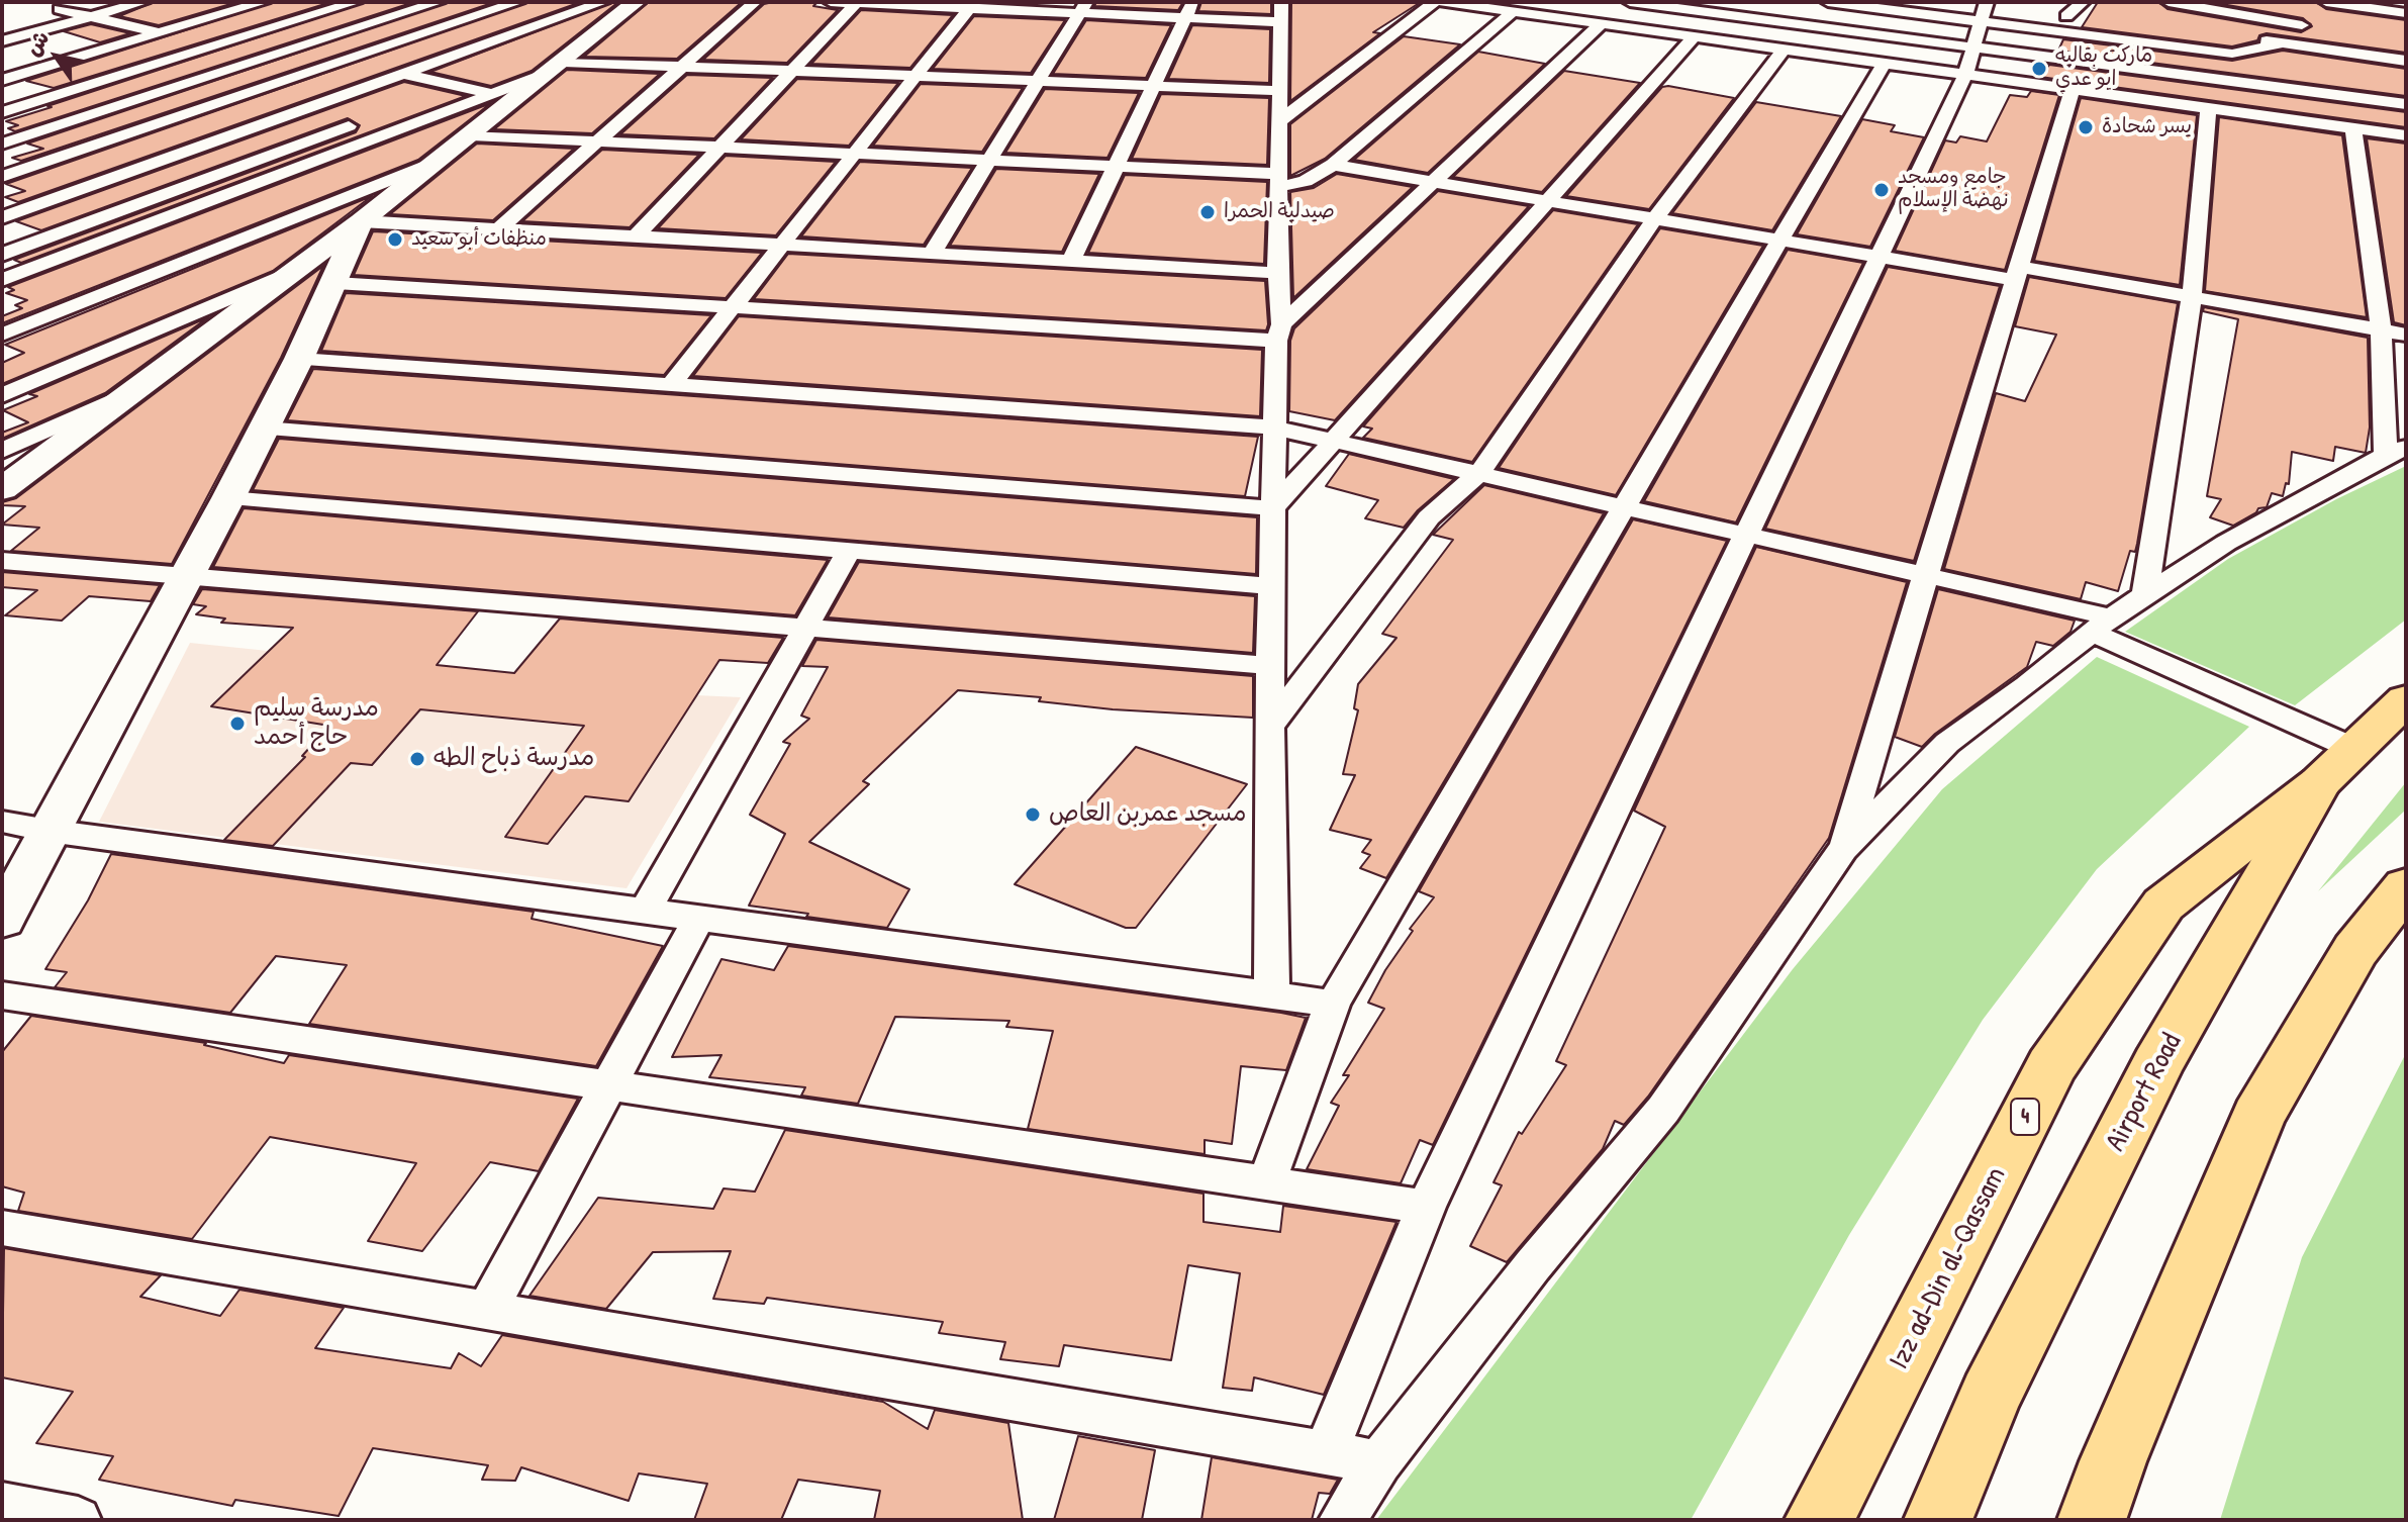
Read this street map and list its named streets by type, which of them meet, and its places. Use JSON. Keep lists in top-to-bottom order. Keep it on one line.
{"streets":{"main road":["Airport Road","4","Izz ad-Din al-Qassam"]},"crossings":[["Airport Road","Izz ad-Din al-Qassam"]],"places":["ماركت بقاليه ابو عدي","يسر شحادة","جامع ومسجد نهضة الإسلام","صيدلية الحمرا","منظفات أبو سعيد","مدرسة سليم حاج أحمد","مدرسة ذباح الطه","مسجد عمربن العاص"],"north":"top left"}
